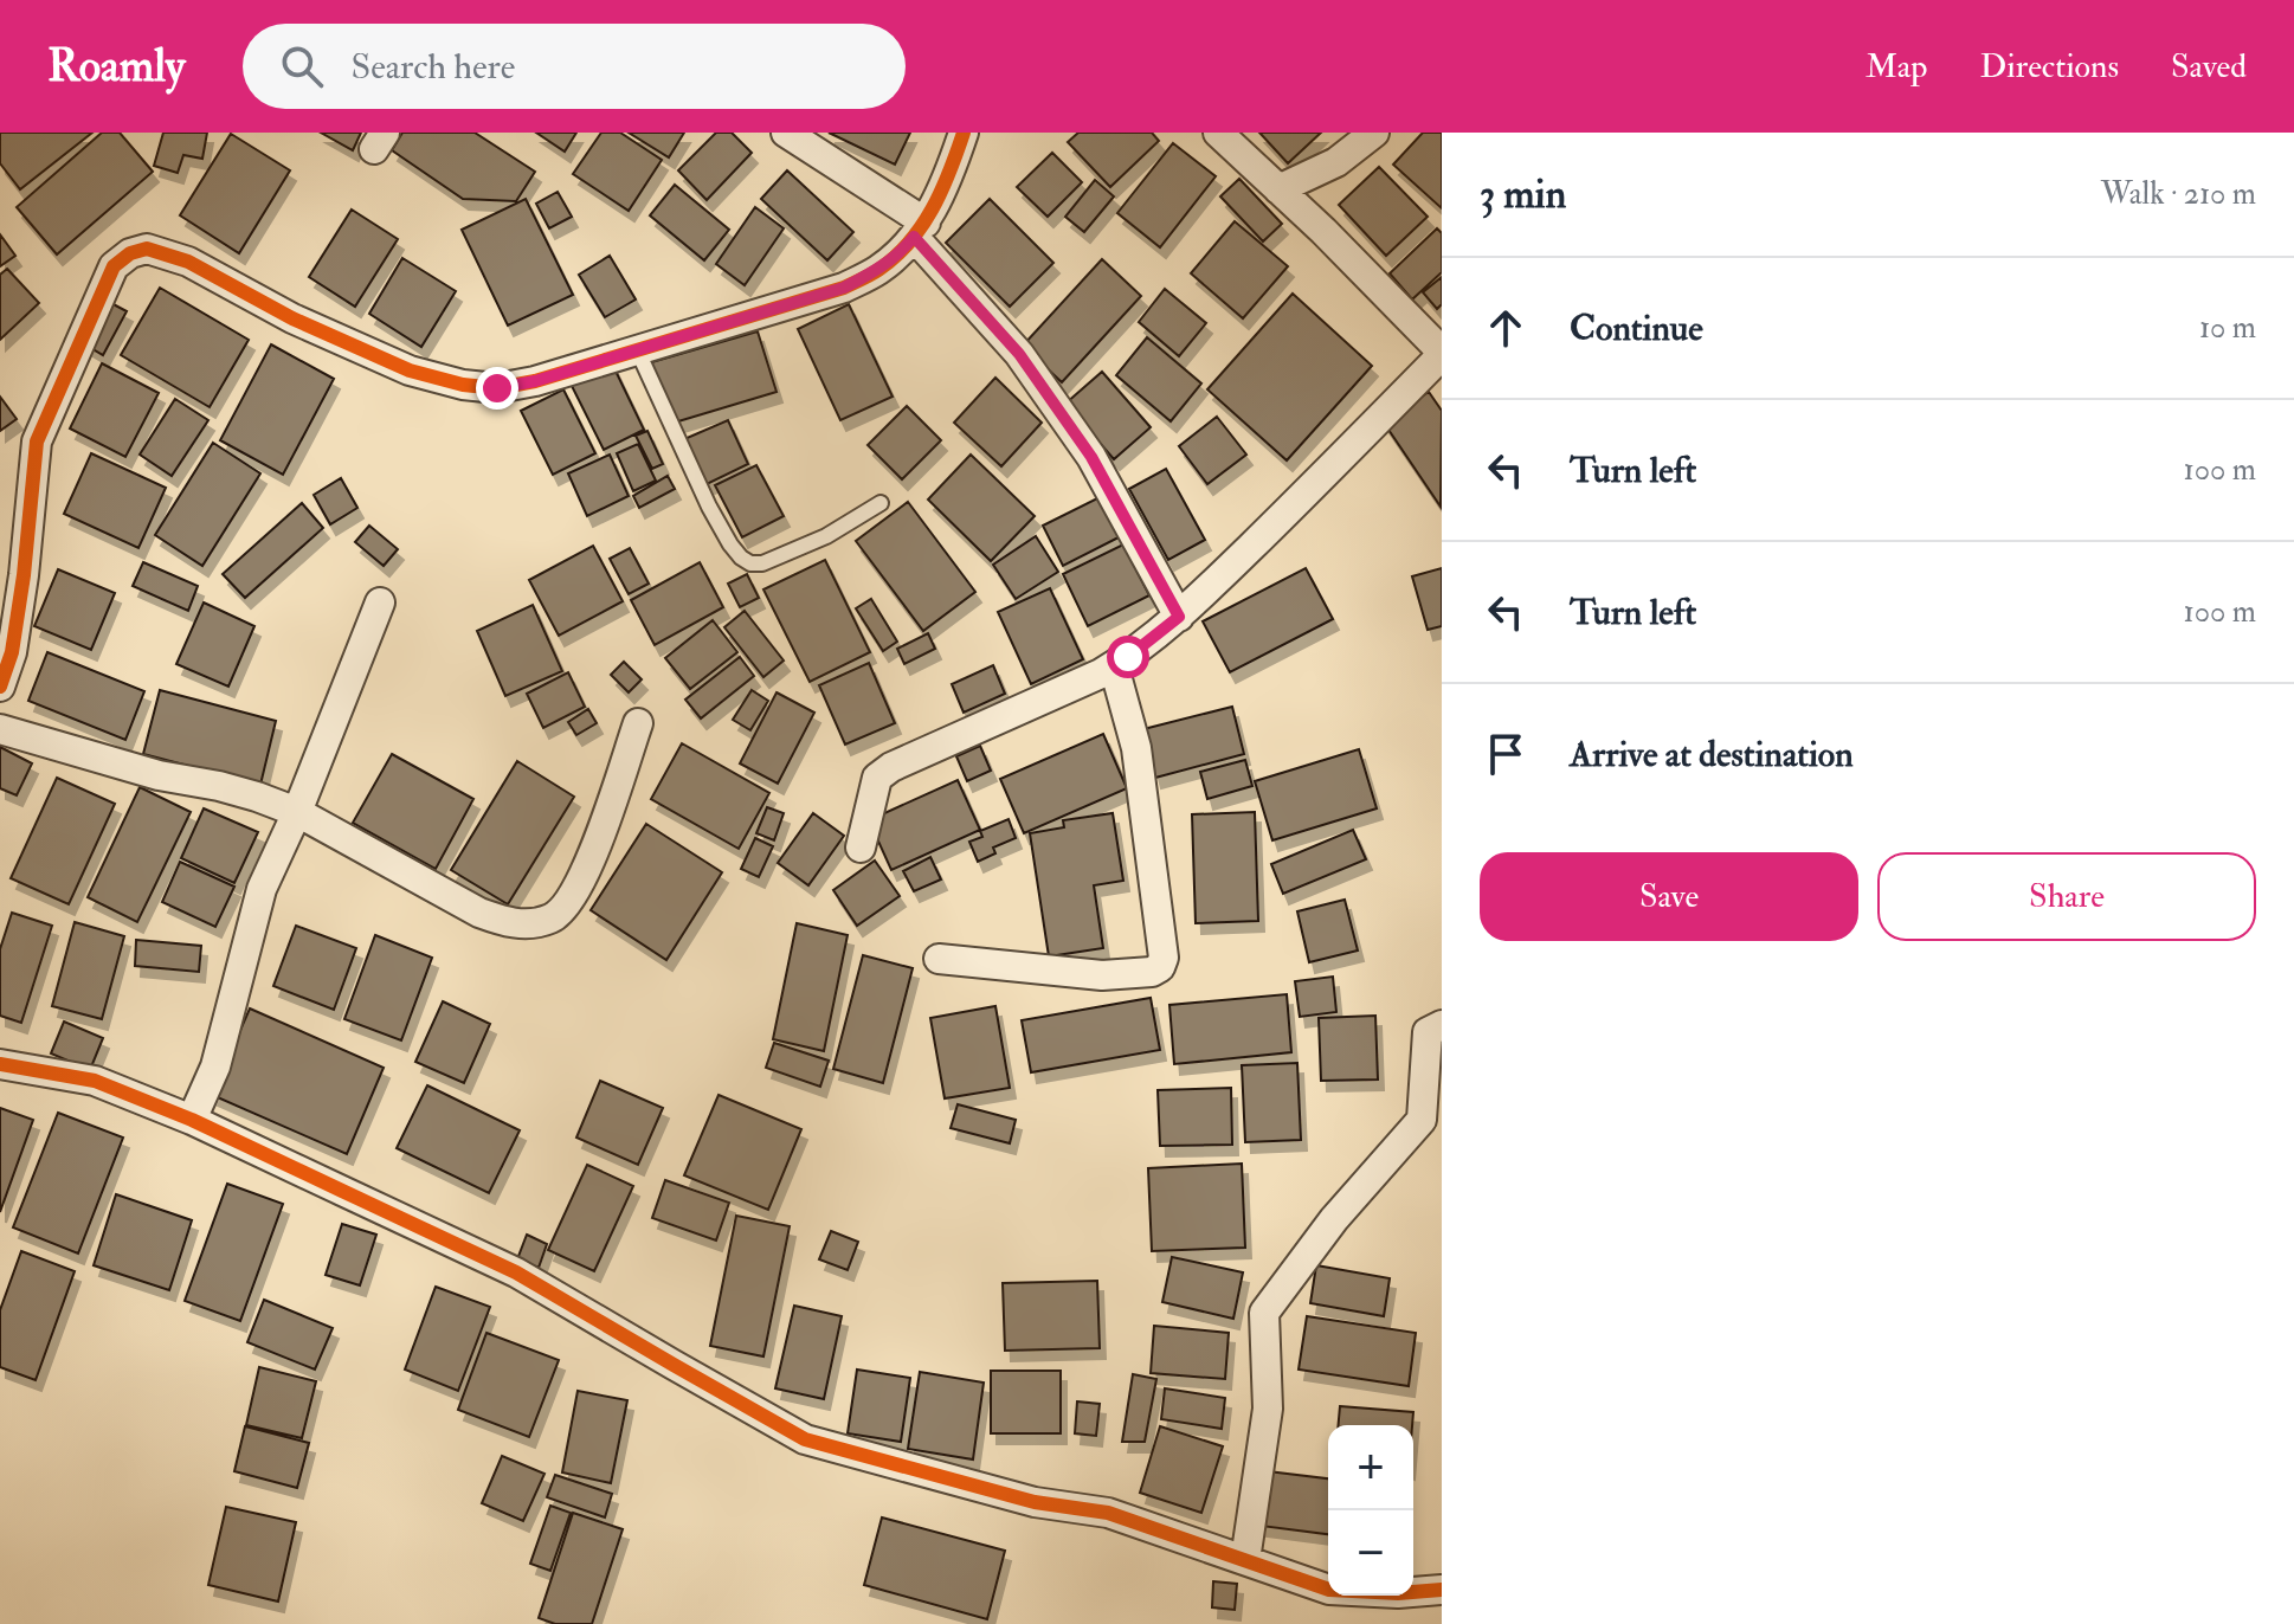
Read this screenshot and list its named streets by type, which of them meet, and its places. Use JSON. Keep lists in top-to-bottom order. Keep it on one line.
{"page":{"header":"Roamly","search":"Search here","nav":["Map","Directions","Saved"],"heading":["3 min","Walk · 210 m"],"list":[["Continue","10 m"],["Turn left","100 m"],["Turn left","100 m"],"Arrive at destination"],"buttons":["Save","Share"],"map_buttons":["+","−"]}}
